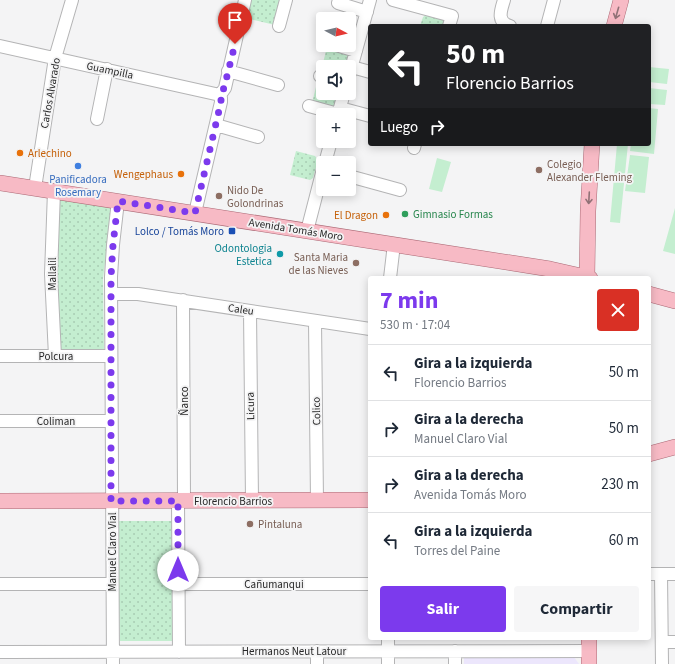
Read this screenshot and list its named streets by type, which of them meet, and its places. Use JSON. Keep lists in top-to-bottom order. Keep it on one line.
{"streets":{"main road":["Avenida Tomás Moro","Florencio Barrios"],"street":["Guampilla","Carlos Alvarado","Mallalil","Caleu","Polcura","Ñanco","Licura","Colico","Coliman","Manuel Claro Vial","Cañumanqui","Hermanos Neut Latour"]},"crossings":[["Guampilla","Carlos Alvarado"],["Carlos Alvarado","Avenida Tomás Moro"],["Avenida Tomás Moro","Mallalil"],["Avenida Tomás Moro","Manuel Claro Vial"],["Mallalil","Polcura"],["Caleu","Ñanco"],["Caleu","Licura"],["Caleu","Colico"],["Caleu","Manuel Claro Vial"],["Polcura","Manuel Claro Vial"],["Ñanco","Florencio Barrios"],["Ñanco","Cañumanqui"],["Ñanco","Hermanos Neut Latour"],["Licura","Florencio Barrios"],["Colico","Florencio Barrios"],["Coliman","Manuel Claro Vial"],["Florencio Barrios","Manuel Claro Vial"],["Manuel Claro Vial","Hermanos Neut Latour"]],"places":{"other":["Arlechino","Panificadora Rosemary","Colegio Alexander Fleming","Wengephaus","Nido De Golondrinas","Gimnasio Formas","El Dragon","Odontologia Estetica","Santa Maria de las Nieves","Pintaluna"],"transit":["Lolco / Tomás Moro"]},"north":"right","page":{"map_buttons":["+","−"],"turn":["50 m","Florencio Barrios"],"then":"Luego","heading":["7 min","530 m · 17:04"],"list":[{"name":"Gira a la izquierda","note":"Florencio Barrios","value":"50 m"},{"name":"Gira a la derecha","note":"Manuel Claro Vial","value":"50 m"},{"name":"Gira a la derecha","note":"Avenida Tomás Moro","value":"230 m"},{"name":"Gira a la izquierda","note":"Torres del Paine","value":"60 m"}],"buttons":["Salir","Compartir"]}}
